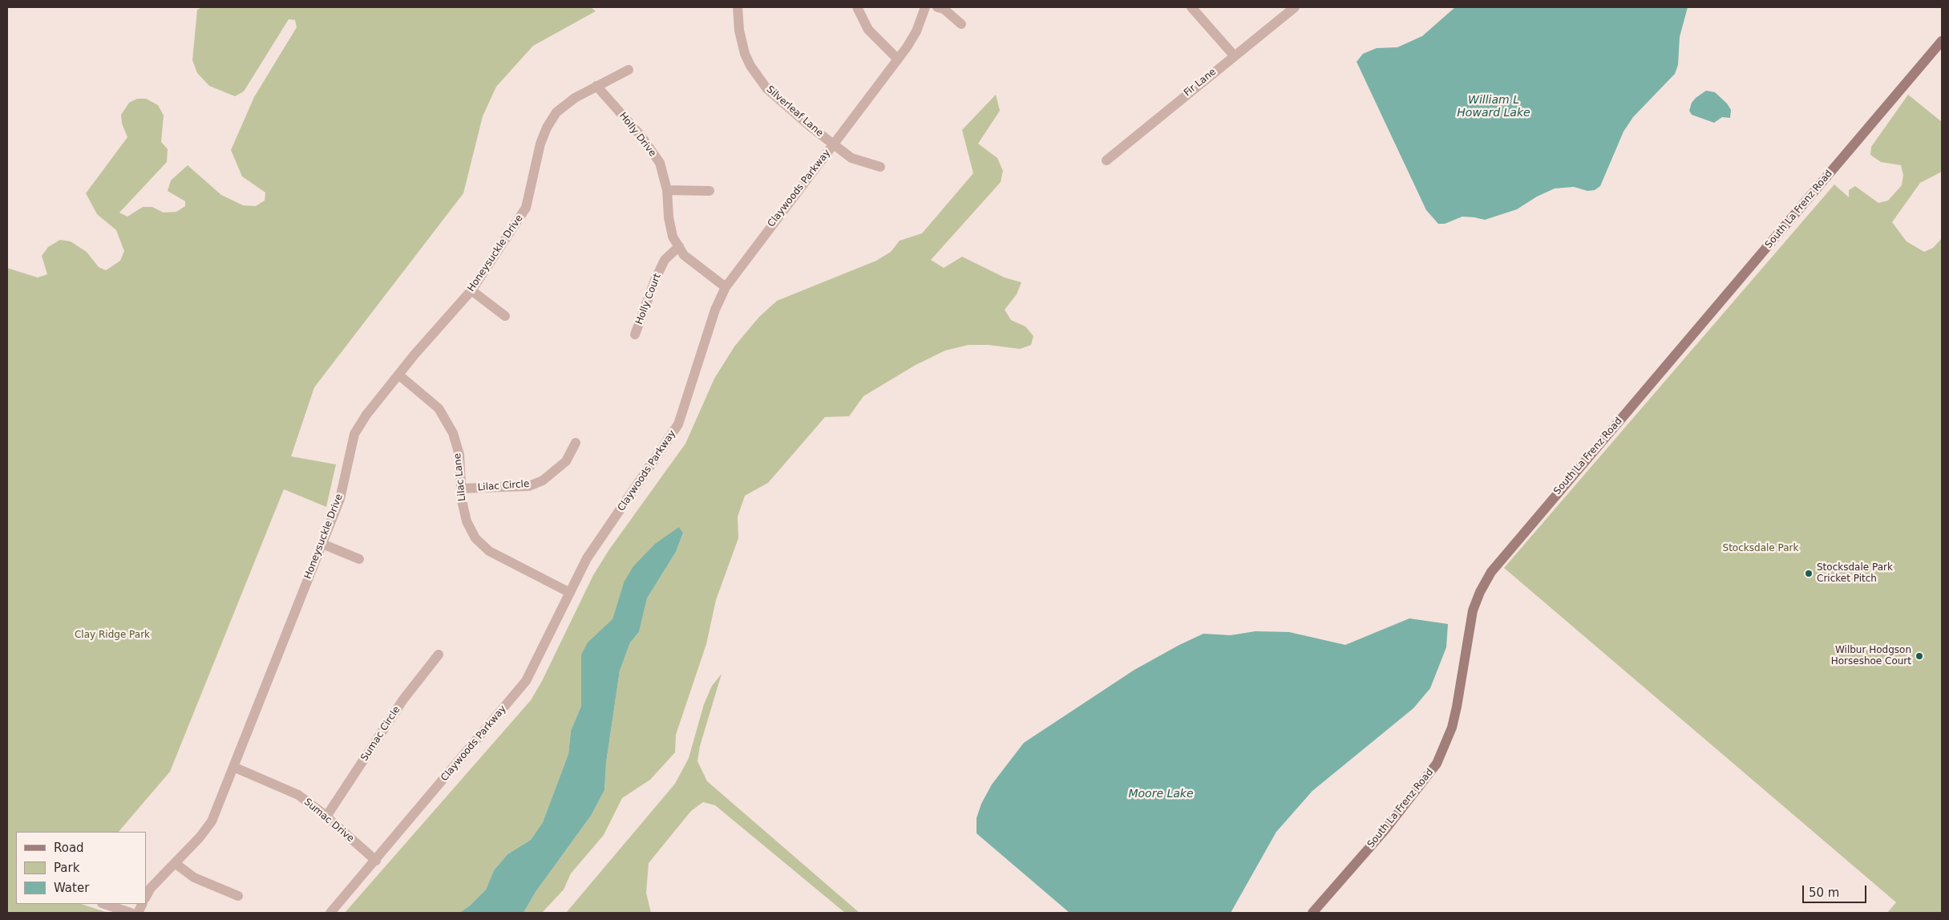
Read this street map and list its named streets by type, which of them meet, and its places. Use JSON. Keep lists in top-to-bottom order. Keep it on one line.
{"streets":{"street":["Fir Lane","Silverleaf Lane","Holly Drive","Claywoods Parkway","South La Frenz Road","Honeysuckle Drive","Holly Court","Lilac Lane","Lilac Circle","Sumac Circle","Sumac Drive"]},"crossings":[["Silverleaf Lane","Claywoods Parkway"],["Holly Drive","Claywoods Parkway"],["Holly Drive","Honeysuckle Drive"],["Holly Drive","Holly Court"],["Claywoods Parkway","Lilac Lane"],["Claywoods Parkway","Sumac Drive"],["Honeysuckle Drive","Lilac Lane"],["Honeysuckle Drive","Sumac Drive"],["Lilac Lane","Lilac Circle"],["Sumac Circle","Sumac Drive"]],"water":["William L Howard Lake","Moore Lake"],"parks":["Stocksdale Park","Clay Ridge Park"],"places":["Stocksdale Park Cricket Pitch","Wilbur Hodgson Horseshoe Court"],"legend":["Road","Park","Water"],"scale_bar":"50 m"}
